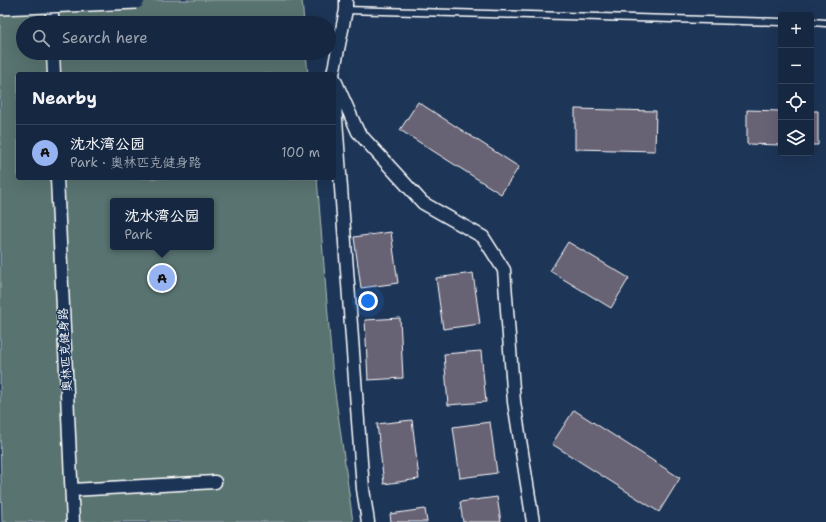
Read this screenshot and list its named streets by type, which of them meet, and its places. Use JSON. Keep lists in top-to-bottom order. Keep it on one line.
{"streets":{"street":["奥林匹克健身路"]},"page":{"map_buttons":["+","−"],"search":"Search here","heading":"Nearby","list":[{"mark":"A","name":"沈水湾公园","note":"Park · 奥林匹克健身路","value":"100 m"}],"popup":["沈水湾公园","Park"],"pins":"A"}}
